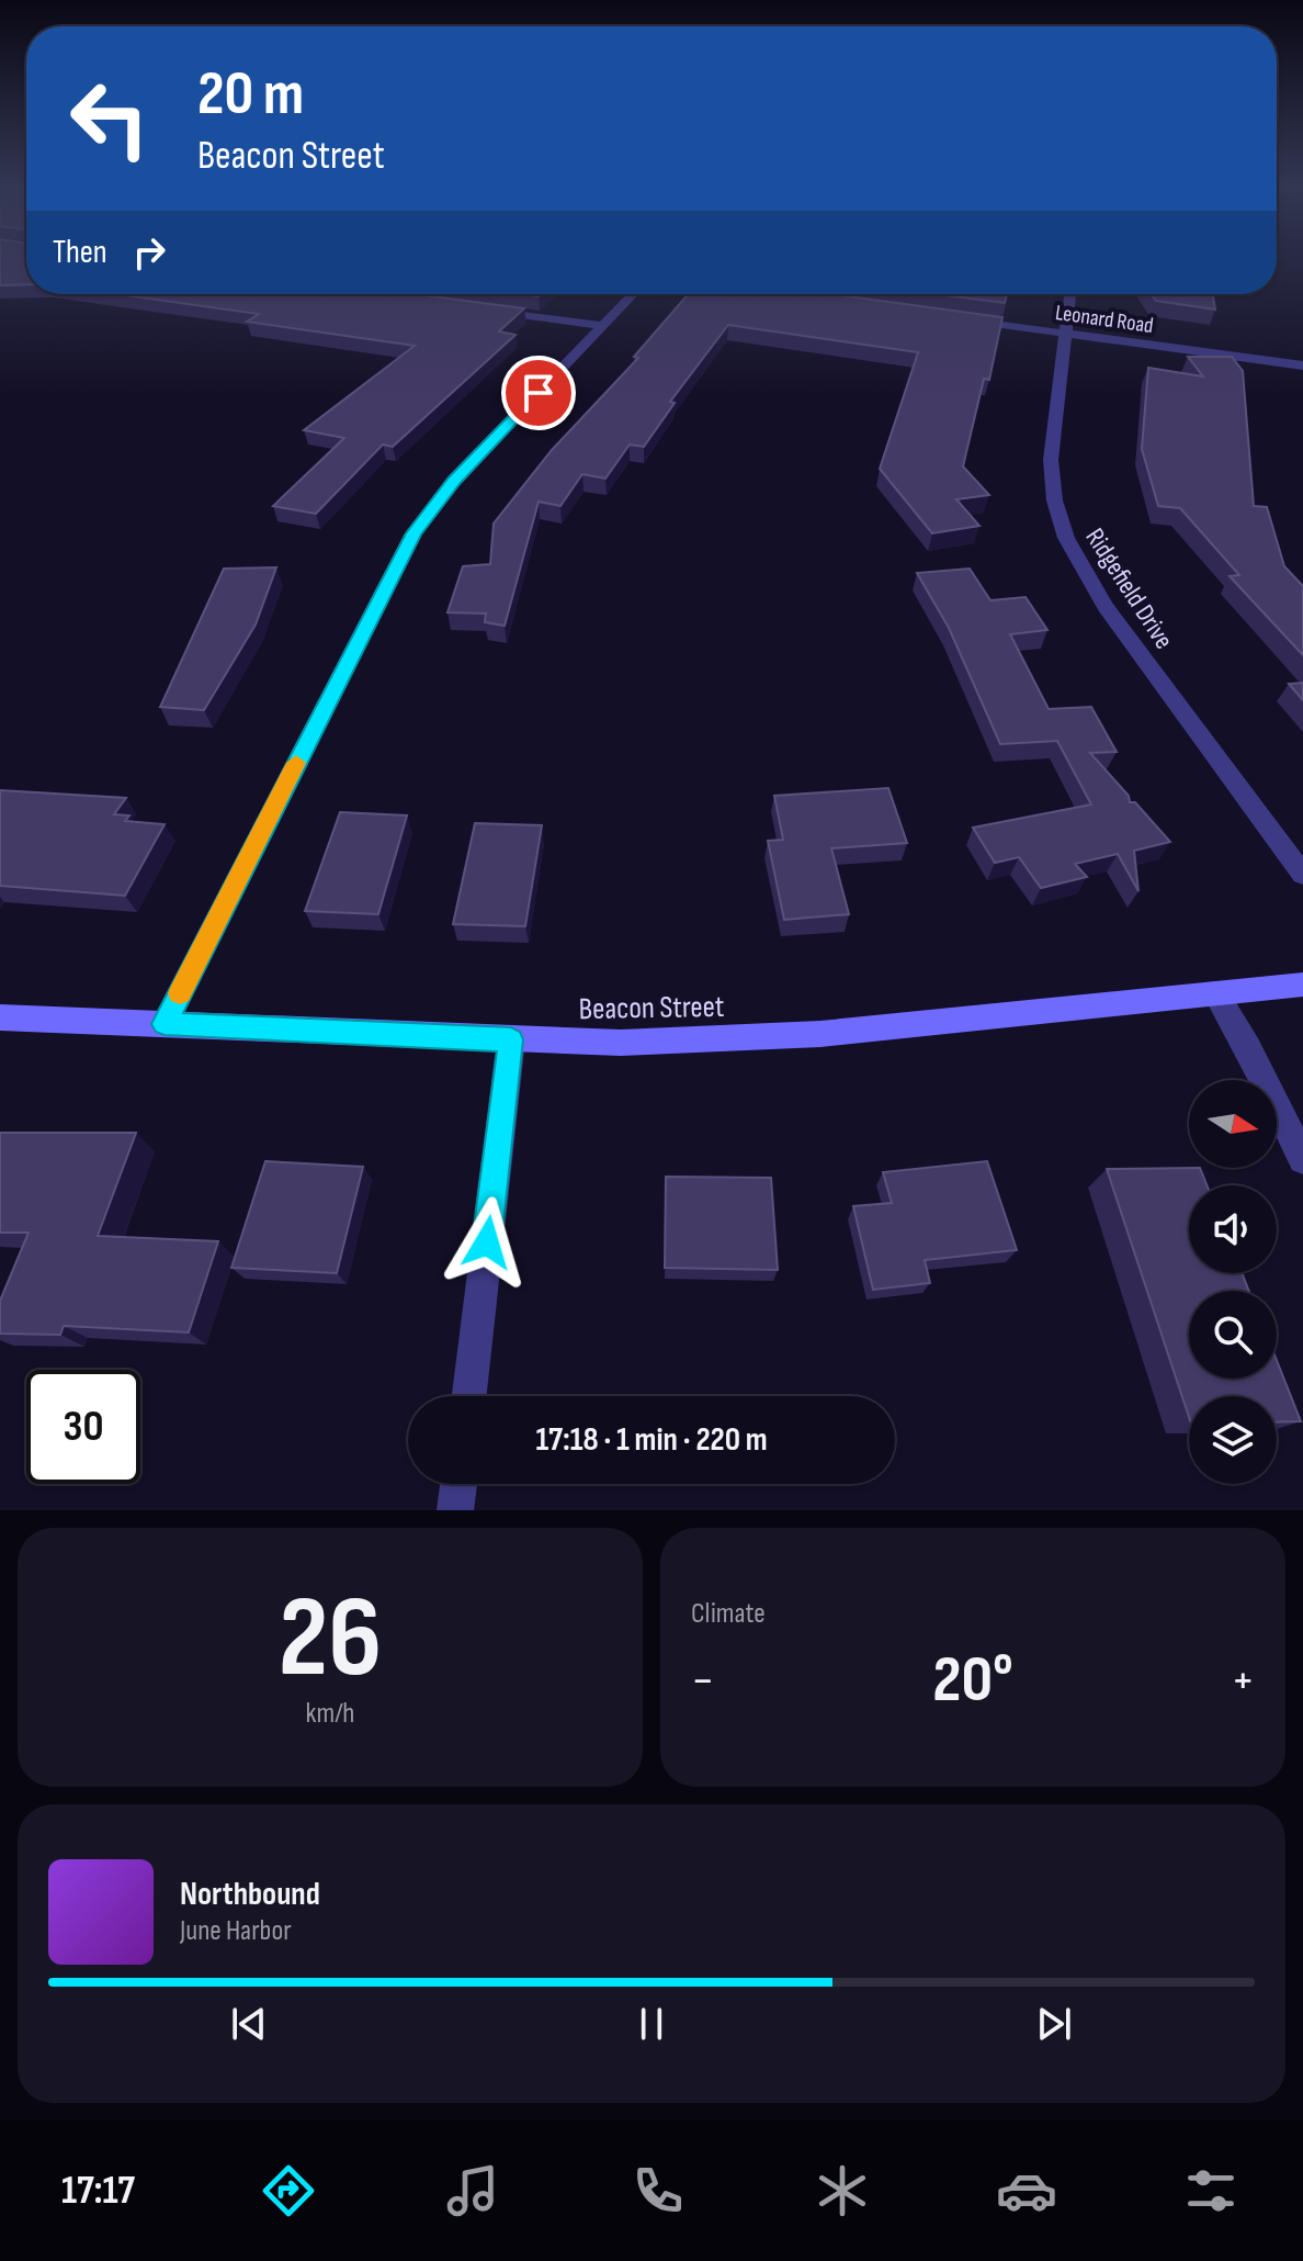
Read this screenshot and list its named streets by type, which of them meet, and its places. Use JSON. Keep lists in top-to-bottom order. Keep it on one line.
{"streets":{"street":["Leonard Road","Ridgefield Drive","Beacon Street"]},"crossings":[["Leonard Road","Ridgefield Drive"]],"north":"right","page":{"turn":["20 m","Beacon Street"],"then":"Then","limit":"30","trip":"17:18 · 1 min · 220 m","tile":[["26","km/h"],"Climate"],"heat":["−","20°","+"],"song":["Northbound","June Harbor"],"tabs":"17:17"}}
